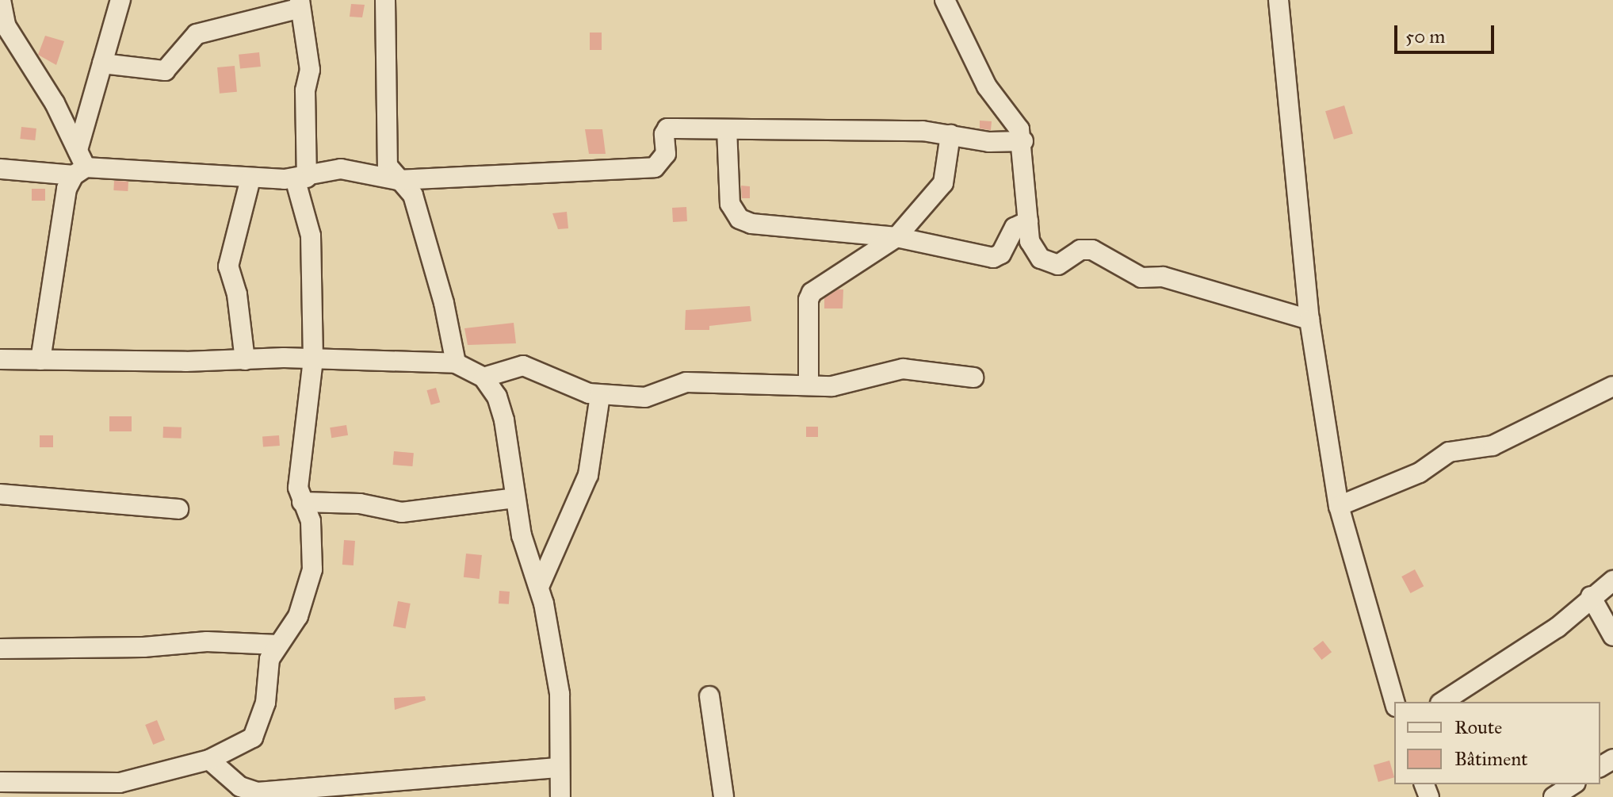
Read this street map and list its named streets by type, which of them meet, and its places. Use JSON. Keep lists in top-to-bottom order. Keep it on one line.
{"legend":["Route","Bâtiment"],"scale_bar":"50 m"}
